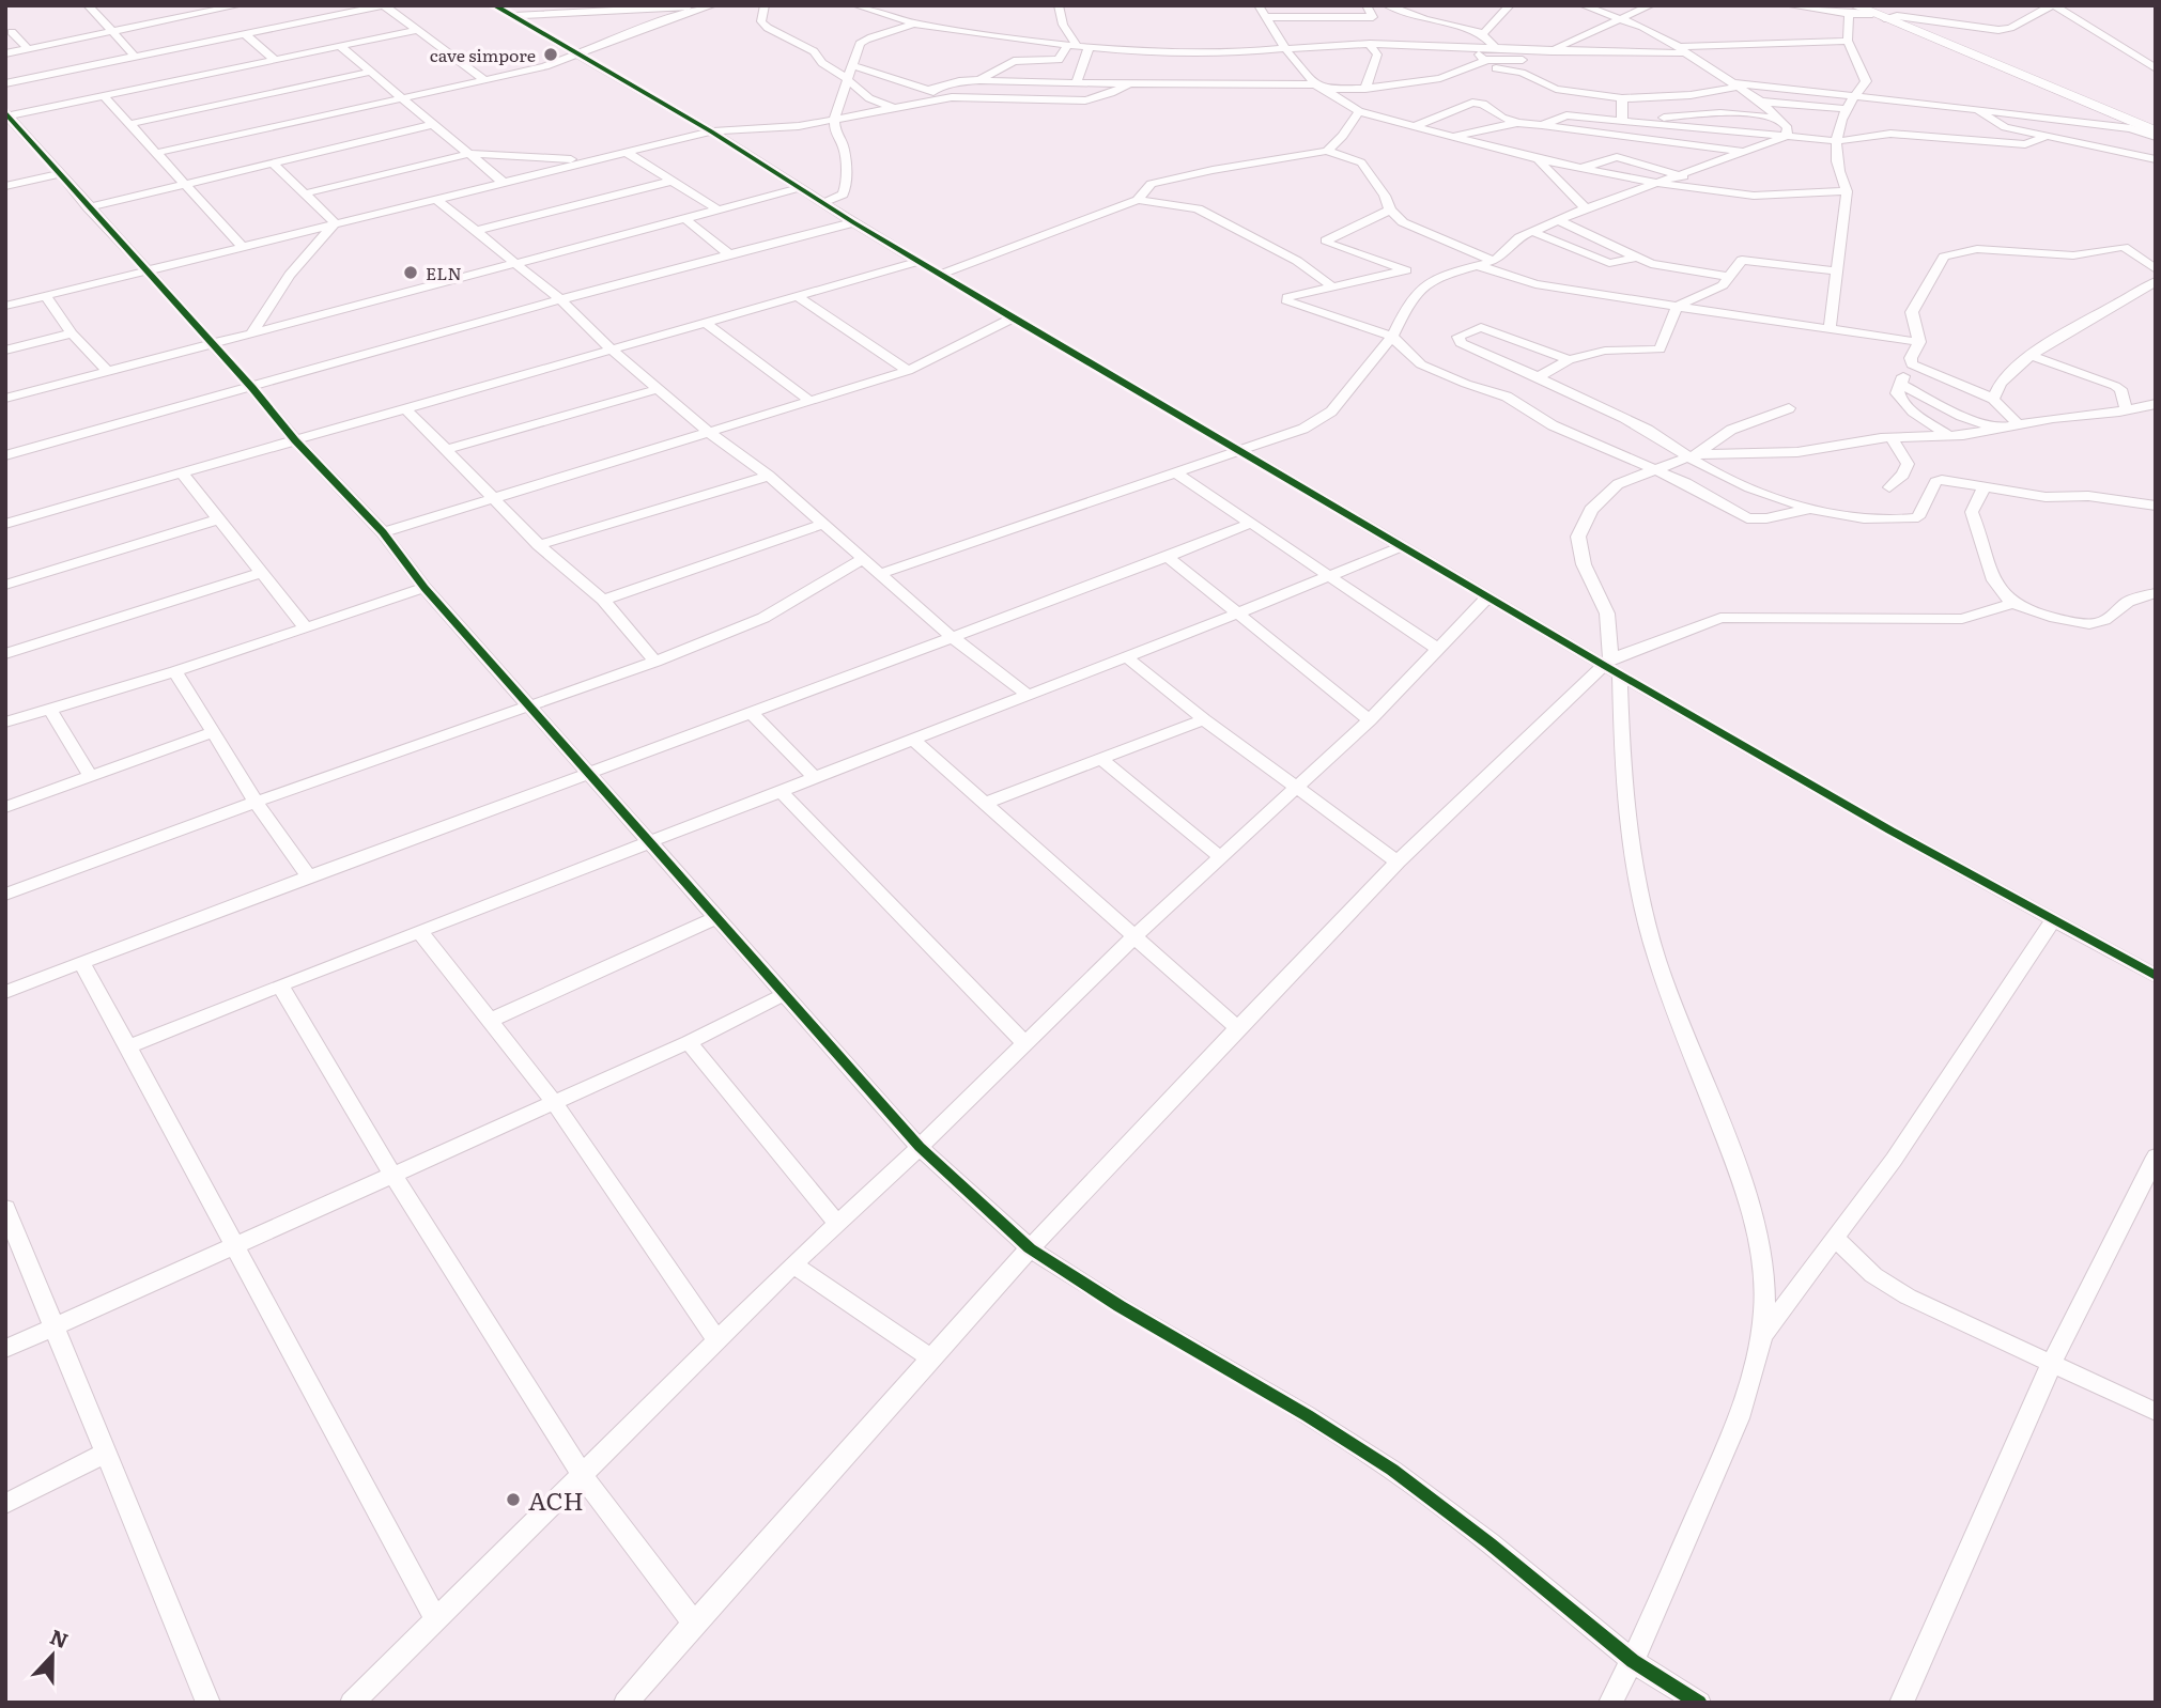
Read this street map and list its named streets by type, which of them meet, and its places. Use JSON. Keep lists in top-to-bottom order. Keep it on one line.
{"places":["cave simpore","ELN","ACH"],"north":"top"}
